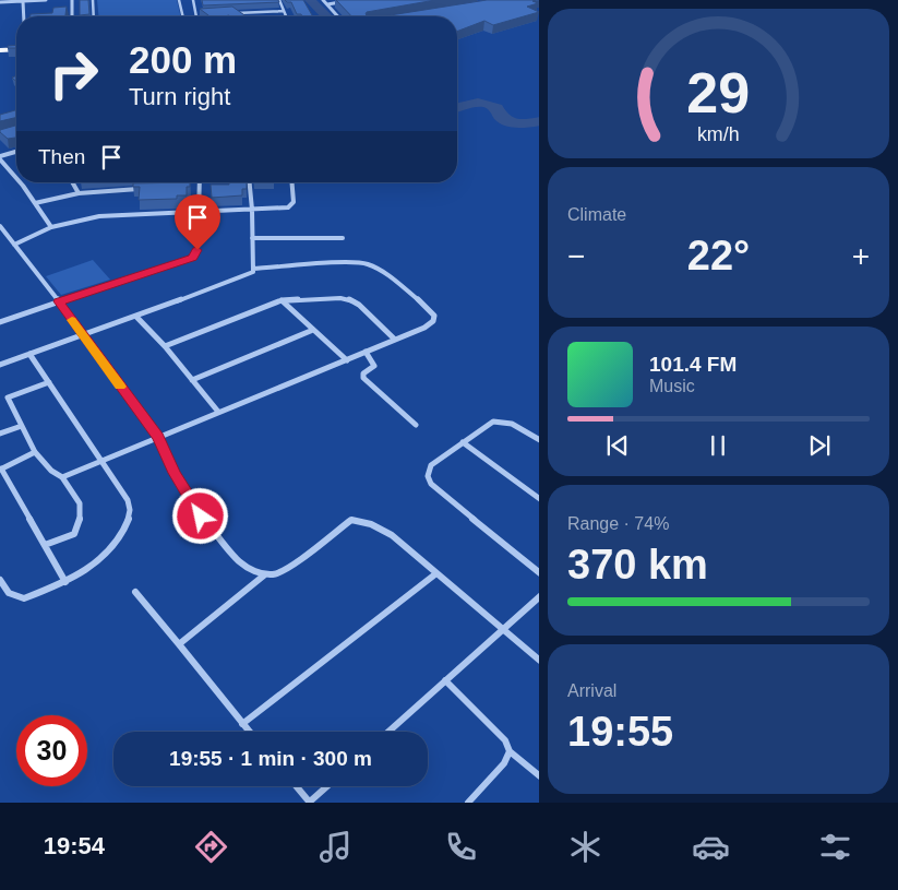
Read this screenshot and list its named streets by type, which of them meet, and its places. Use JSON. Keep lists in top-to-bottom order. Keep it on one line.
{"page":{"turn":["200 m","Turn right"],"then":"Then","tile":["Climate",["Range · 74%","370 km"],["Arrival","19:55"]],"heat":["−","22°","+"],"song":["101.4 FM","Music"],"limit":"30","trip":"19:55 · 1 min · 300 m","tabs":"19:54","gauge":["29","km/h"]}}
